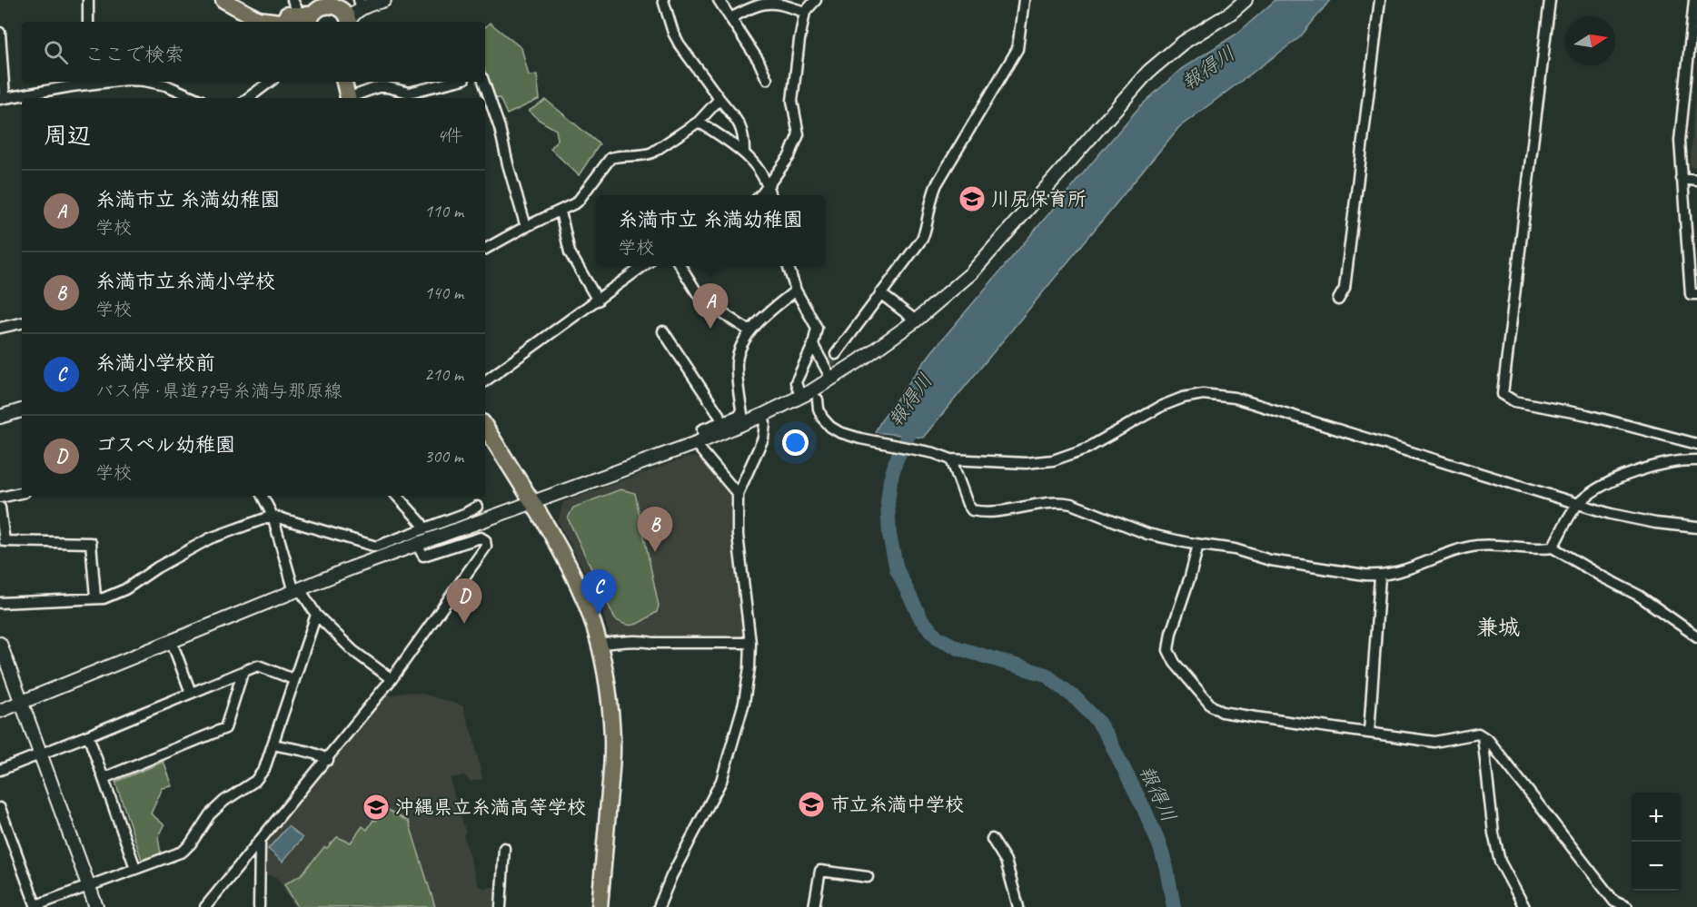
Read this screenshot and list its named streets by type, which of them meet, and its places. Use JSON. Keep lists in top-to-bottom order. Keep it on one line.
{"districts":["兼城"],"water":["報得川"],"places":{"school or university":["川尻保育所","市立糸満中学校","沖縄県立糸満高等学校"]},"north":"right","page":{"search":"ここで検索","heading":["周辺","4件"],"list":[{"mark":"A","name":"糸満市立 糸満幼稚園","note":"学校","value":"110 m"},{"mark":"B","name":"糸満市立糸満小学校","note":"学校","value":"140 m"},{"mark":"C","name":"糸満小学校前","note":"バス停 · 県道77号糸満与那原線","value":"210 m"},{"mark":"D","name":"ゴスペル幼稚園","note":"学校","value":"300 m"}],"popup":["糸満市立 糸満幼稚園","学校"],"pins":["A","B","C","D"],"map_buttons":["+","−"]}}
